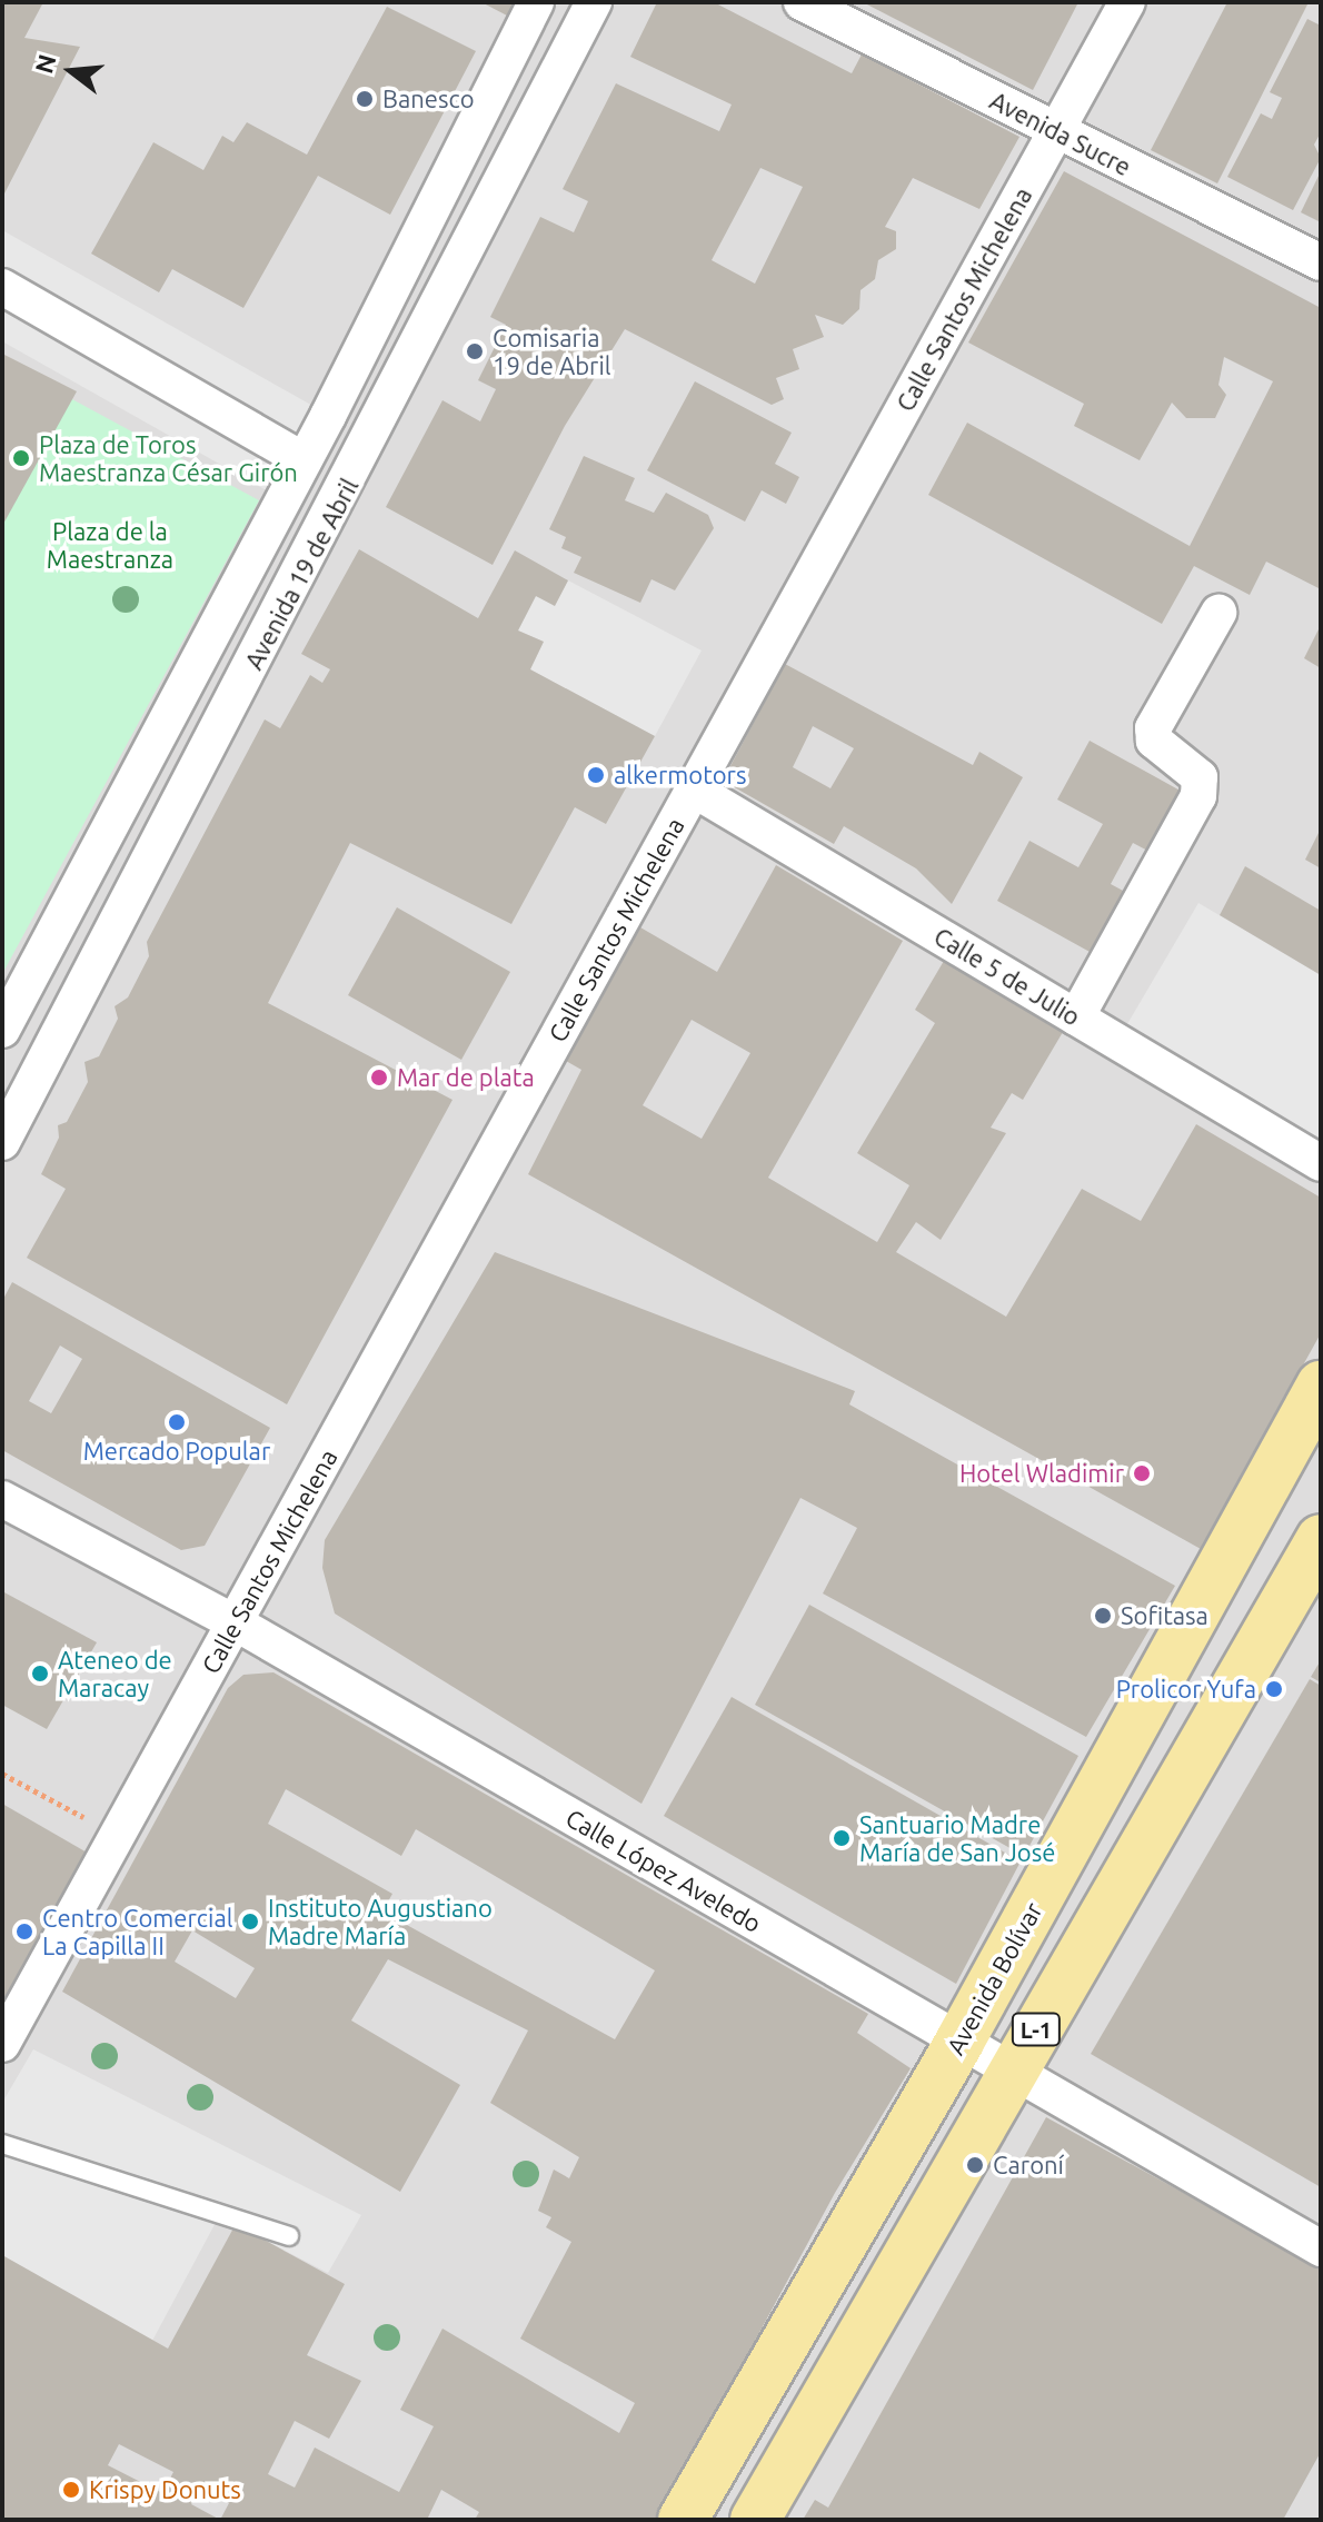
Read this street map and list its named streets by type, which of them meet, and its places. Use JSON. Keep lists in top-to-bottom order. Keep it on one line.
{"streets":{"main road":["Avenida Bolívar","L-1"],"street":["Avenida Sucre","Calle Santos Michelena","Avenida 19 de Abril","Calle 5 de Julio","Calle López Aveledo"]},"crossings":[["Avenida Sucre","Calle Santos Michelena"],["Calle Santos Michelena","Calle 5 de Julio"],["Calle Santos Michelena","Calle López Aveledo"],["Calle López Aveledo","Avenida Bolívar"],["Calle López Aveledo","L-1"]],"parks":["Plaza de la Maestranza"],"places":["Banesco","Comisaria 19 de Abril","Plaza de Toros Maestranza César Girón","alkermotors","Mar de plata","Mercado Popular","Hotel Wladimir","Sofitasa","Ateneo de Maracay","Prolicor Yufa","Santuario Madre María de San José","Instituto Augustiano Madre María","Centro Comercial La Capilla II","Caroní","Krispy Donuts"],"north":"left"}
